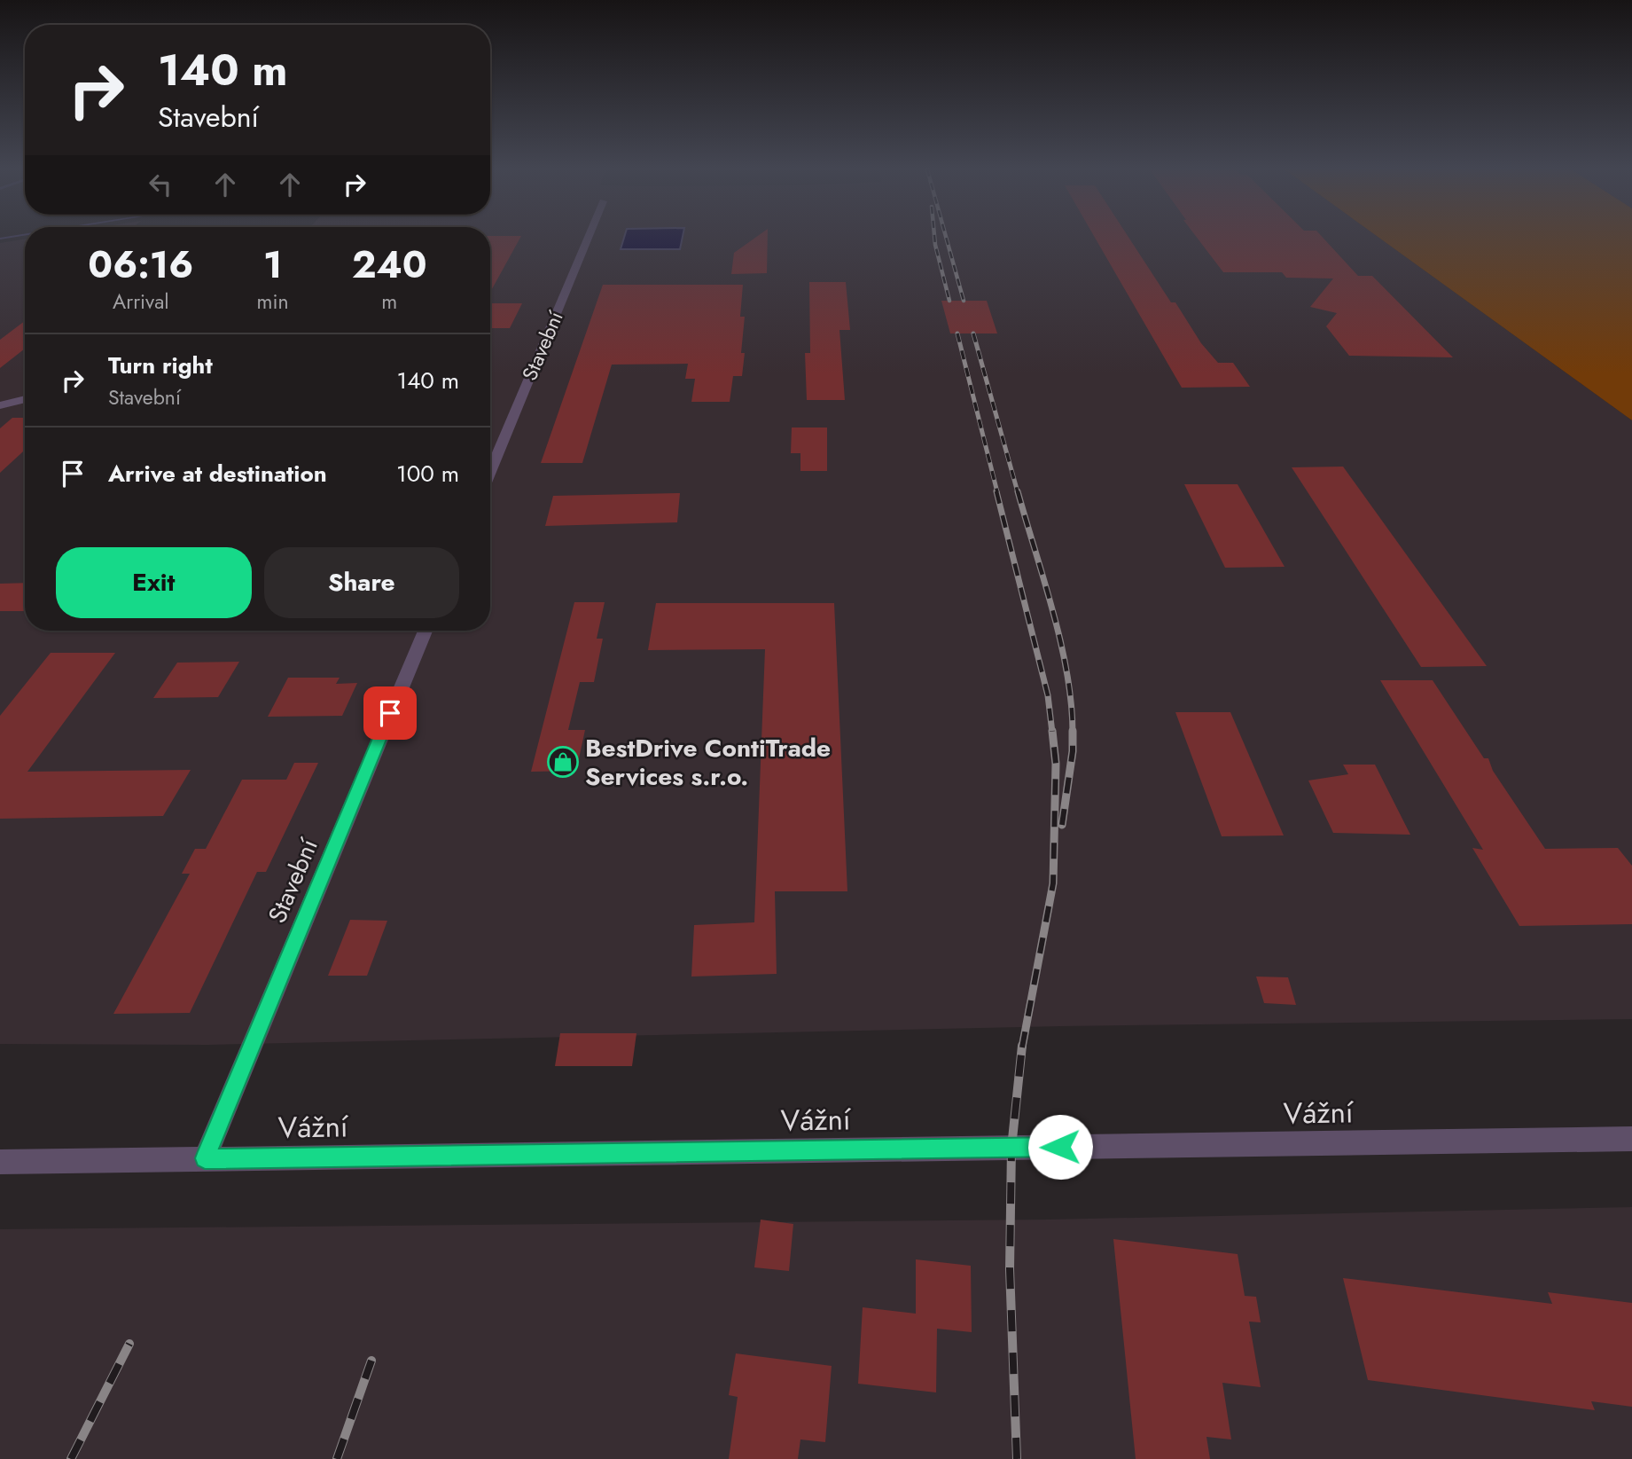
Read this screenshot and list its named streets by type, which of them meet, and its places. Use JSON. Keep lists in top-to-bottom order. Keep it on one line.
{"streets":{"street":["Stavební","Vážní"]},"crossings":[["Stavební","Vážní"]],"places":{"shop":["BestDrive ContiTrade Services s.r.o."]},"page":{"turn":["140 m","Stavební"],"eta":["06:16","Arrival","1","min","240","m"],"list":[{"name":"Turn right","note":"Stavební","value":"140 m"},{"name":"Arrive at destination","value":"100 m"}],"buttons":["Exit","Share"]}}
